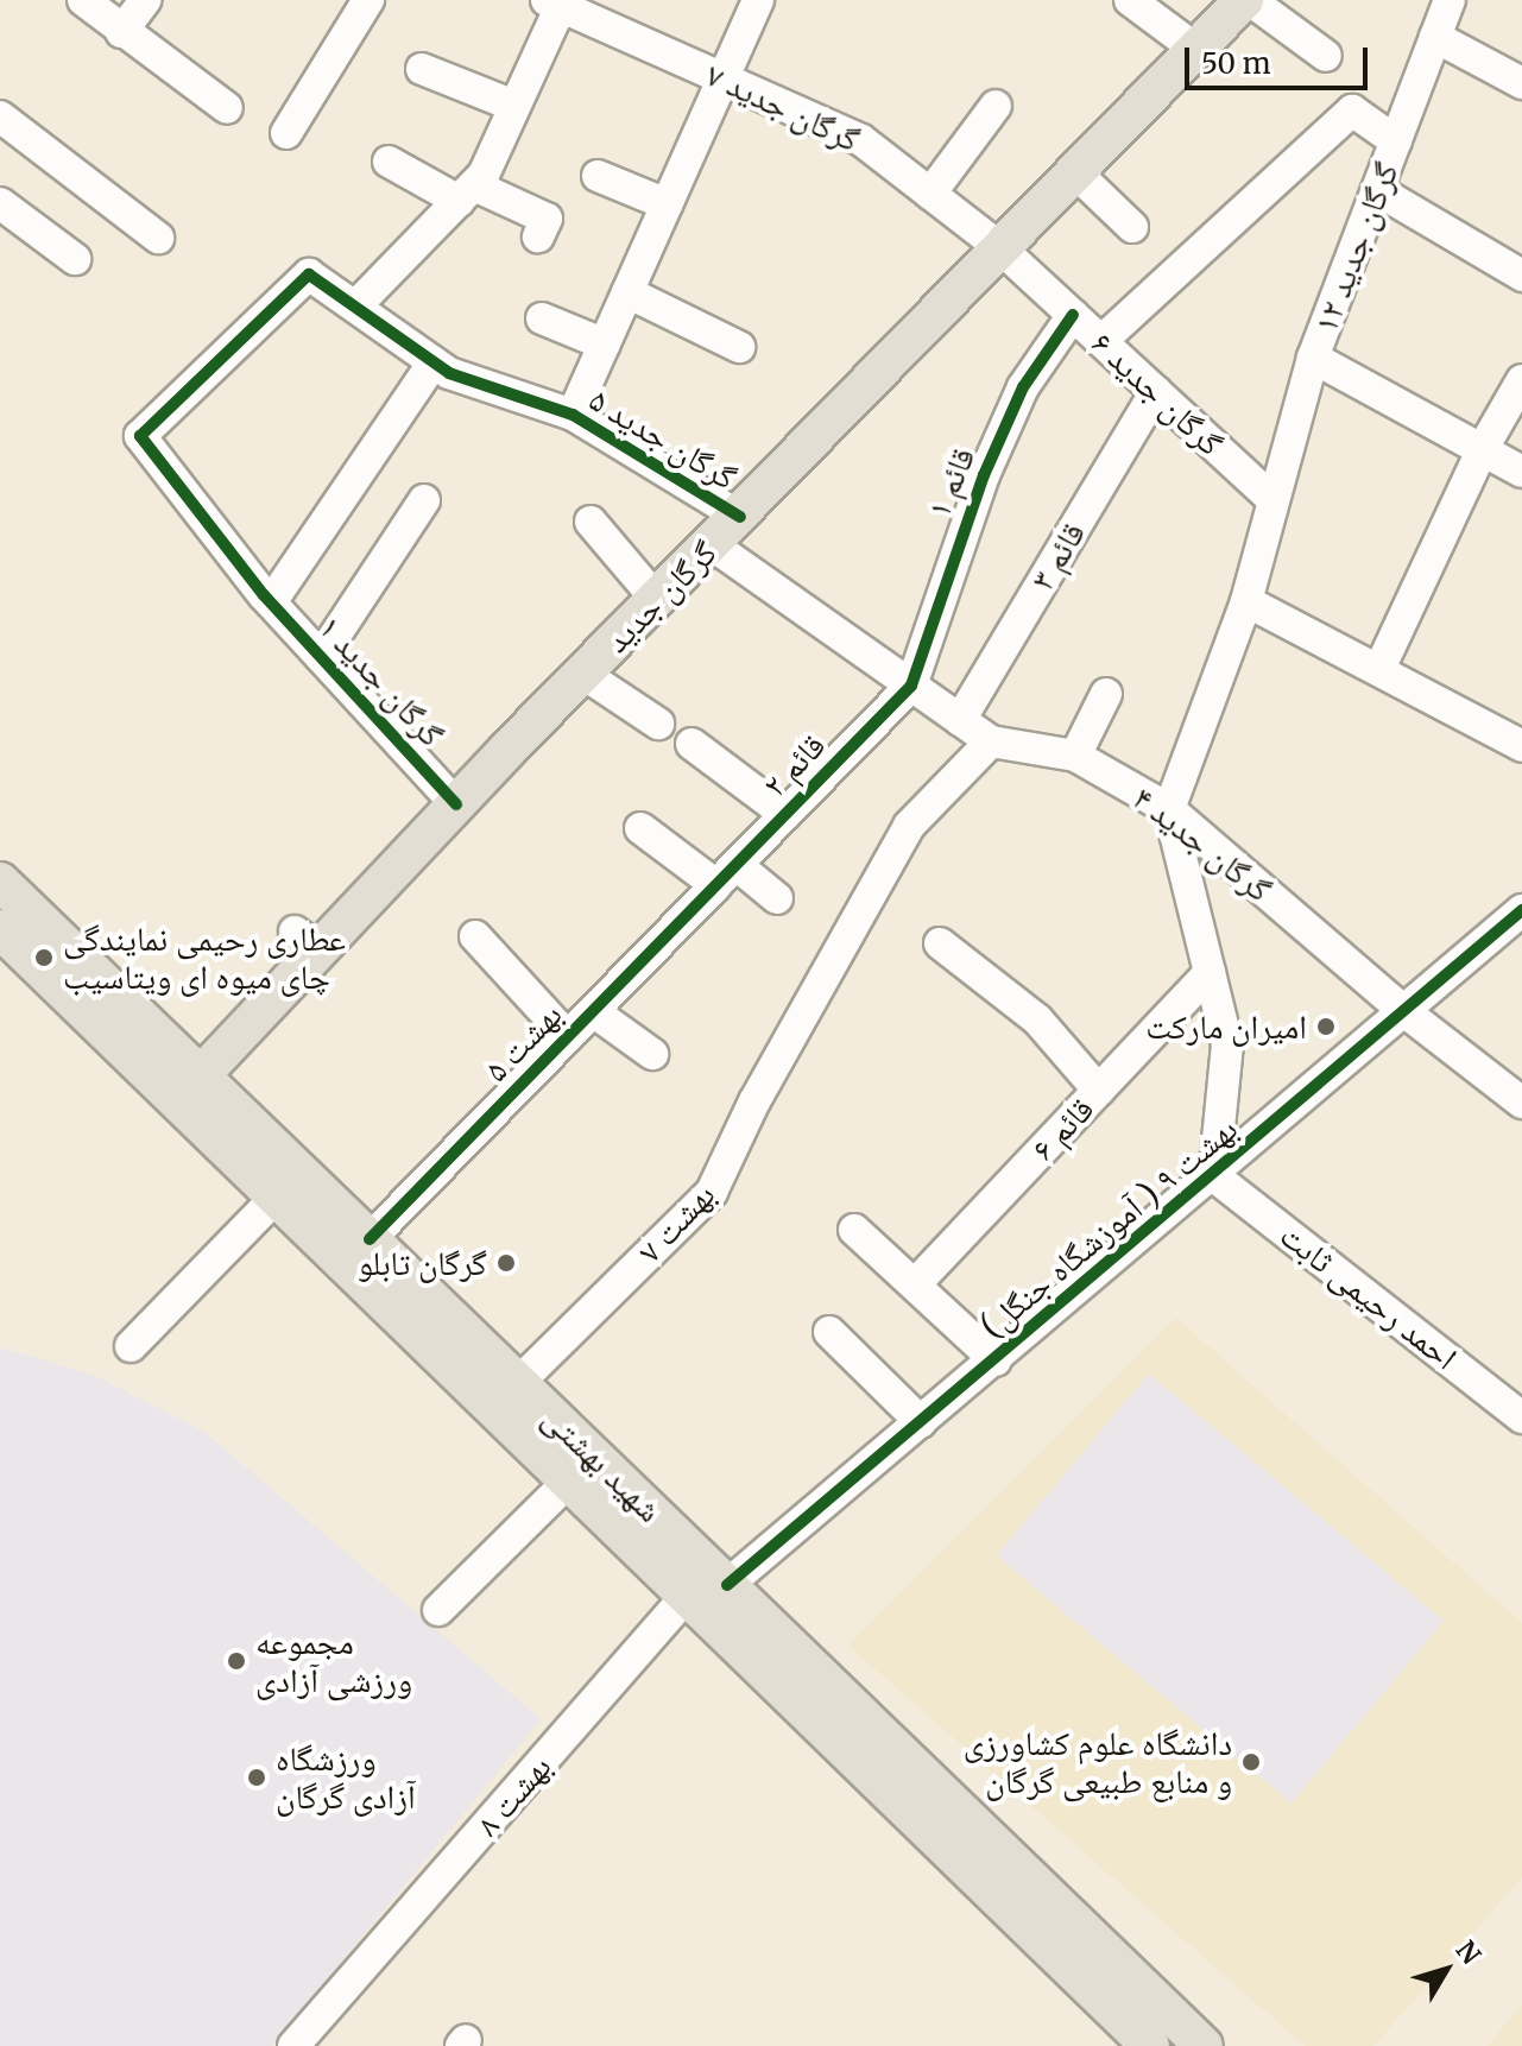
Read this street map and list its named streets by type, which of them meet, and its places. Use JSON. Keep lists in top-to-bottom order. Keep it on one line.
{"streets":{"main road":["گرگان جدید","شهید بهشتی"],"street":["گرگان جدید ۷","گرگان جدید ۱۲","گرگان جدید ۶","گرگان جدید ۵","۱ قائم","۳ قائم","گرگان جدید ۱","۲ قائم","گرگان جدید ۴","بهشت ۵","قائم ۶","بهشت ۷","بهشت ۹ ( آموزشگاه جنگل)","احمد رحیمی ثابت","۸ بهشت"]},"crossings":[["گرگان جدید ۷","گرگان جدید ۶"],["گرگان جدید ۷","گرگان جدید"],["گرگان جدید ۱۲","گرگان جدید ۶"],["گرگان جدید ۱۲","گرگان جدید ۴"],["گرگان جدید ۶","۱ قائم"],["گرگان جدید ۶","۳ قائم"],["گرگان جدید ۶","گرگان جدید"],["گرگان جدید ۵","گرگان جدید"],["گرگان جدید ۵","گرگان جدید ۱"],["۱ قائم","۲ قائم"],["۱ قائم","گرگان جدید ۴"],["۳ قائم","گرگان جدید ۴"],["گرگان جدید","گرگان جدید ۱"],["گرگان جدید","گرگان جدید ۴"],["گرگان جدید","شهید بهشتی"],["۲ قائم","گرگان جدید ۴"],["۲ قائم","بهشت ۵"],["گرگان جدید ۴","بهشت ۷"],["گرگان جدید ۴","بهشت ۹ ( آموزشگاه جنگل)"],["بهشت ۵","شهید بهشتی"],["بهشت ۷","شهید بهشتی"],["بهشت ۹ ( آموزشگاه جنگل)","احمد رحیمی ثابت"],["بهشت ۹ ( آموزشگاه جنگل)","شهید بهشتی"],["شهید بهشتی","۸ بهشت"]],"places":["عطاری رحیمی نمایندگی چای میوه ای ویتاسیب","امیران مارکت","گرگان تابلو","مجموعه ورزشی آزادی","دانشگاه علوم کشاورزی و منابع طبیعی گرگان","ورزشگاه آزادی گرگان"],"scale_bar":"50 m","north":"top right"}
